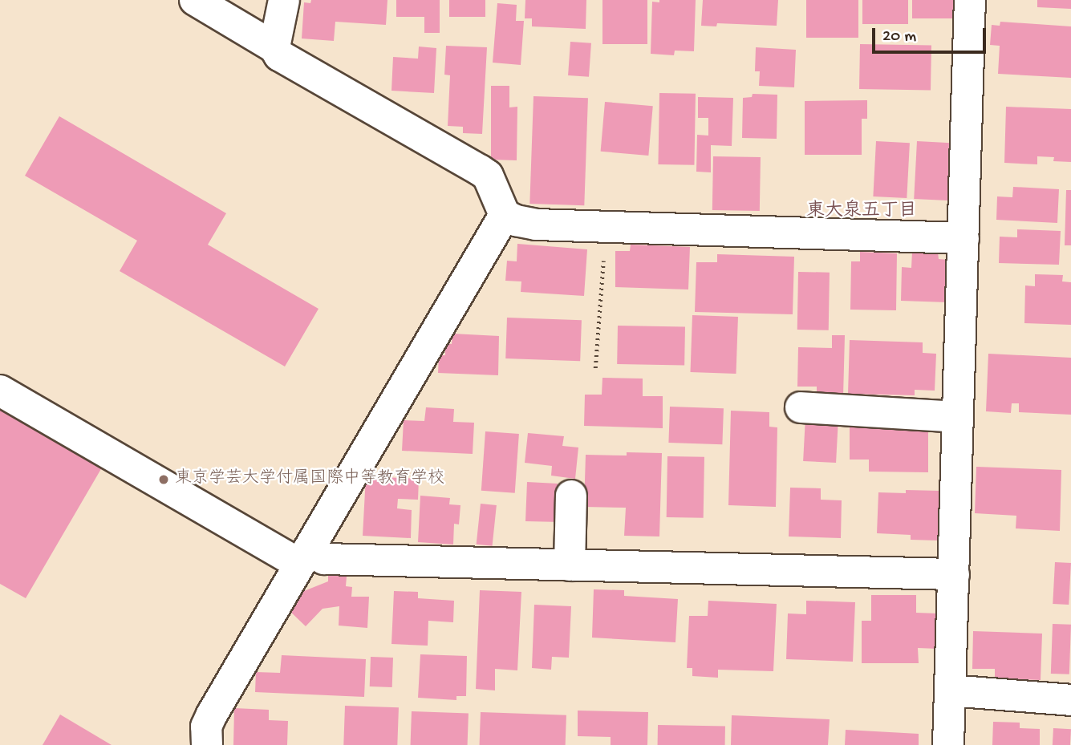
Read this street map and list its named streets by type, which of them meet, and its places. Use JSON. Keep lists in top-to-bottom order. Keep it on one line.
{"districts":["東大泉五丁目"],"places":["東京学芸大学付属国際中等教育学校"],"scale_bar":"20 m"}
